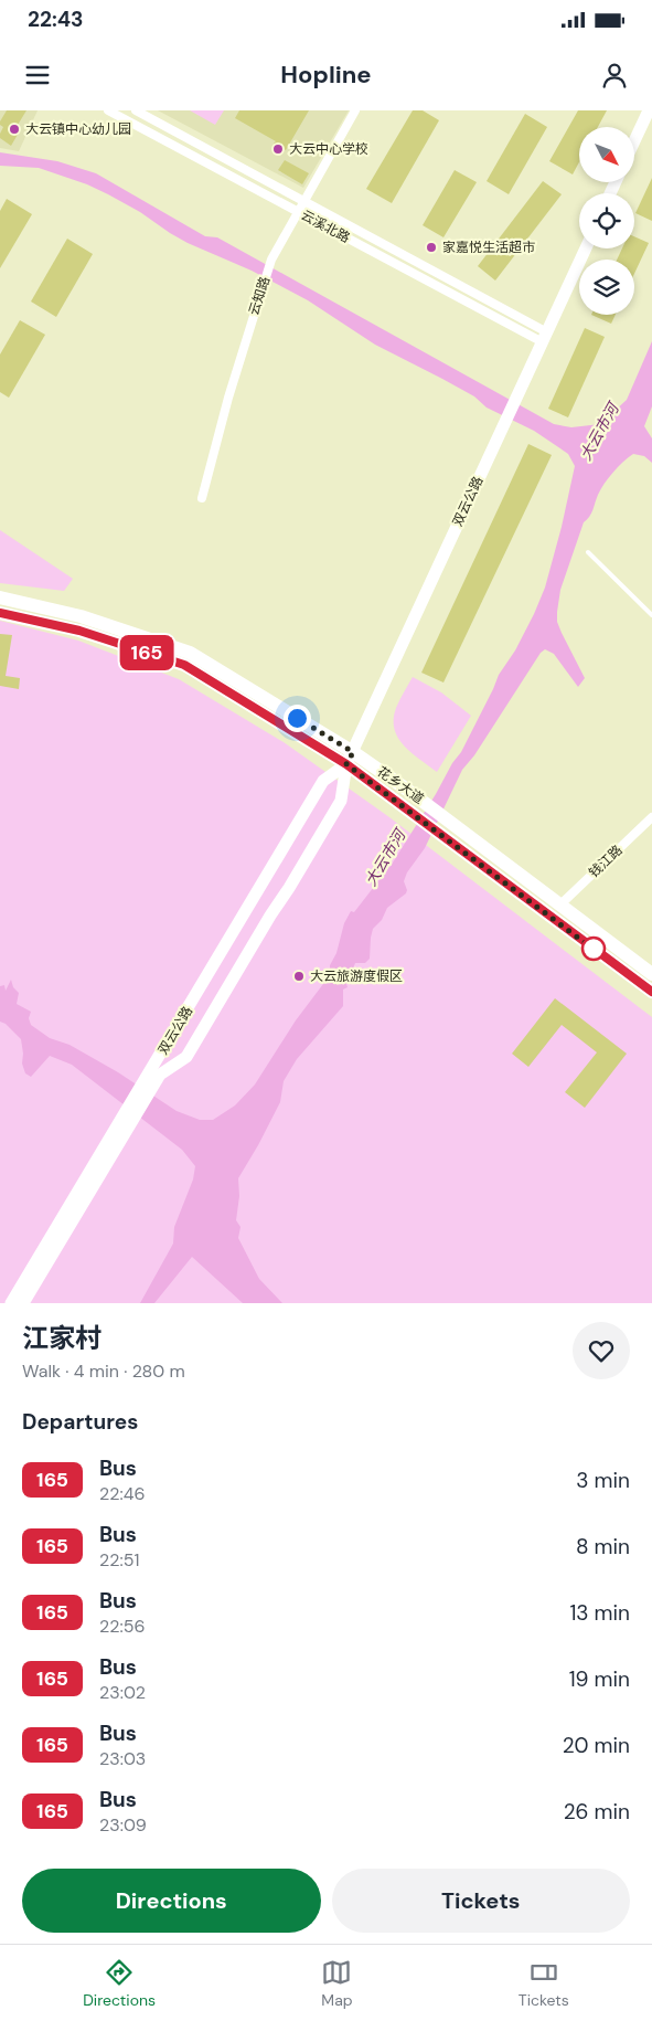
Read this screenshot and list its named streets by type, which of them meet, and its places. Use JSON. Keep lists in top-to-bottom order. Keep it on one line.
{"streets":{"main road":["花乡大道"],"street":["云溪北路","云知路","双云公路","钱江路"]},"crossings":[["云溪北路","云知路"],["云溪北路","双云公路"],["双云公路","花乡大道"],["花乡大道","钱江路"]],"water":["大云市河"],"places":["大云镇中心幼儿园","大云中心学校","家嘉悦生活超市","大云旅游度假区"],"lines":["bus line 165"],"north":"bottom right","page":{"status":"22:43","header":"Hopline","on_map":"165","heading":[["江家村","Walk · 4 min · 280 m"],"Departures"],"list":[{"mark":"165","name":"Bus","note":"22:46","value":"3 min"},{"mark":"165","name":"Bus","note":"22:51","value":"8 min"},{"mark":"165","name":"Bus","note":"22:56","value":"13 min"},{"mark":"165","name":"Bus","note":"23:02","value":"19 min"},{"mark":"165","name":"Bus","note":"23:03","value":"20 min"},{"mark":"165","name":"Bus","note":"23:09","value":"26 min"}],"buttons":["Directions","Tickets"],"tabs":["Directions","Map","Tickets"]}}
